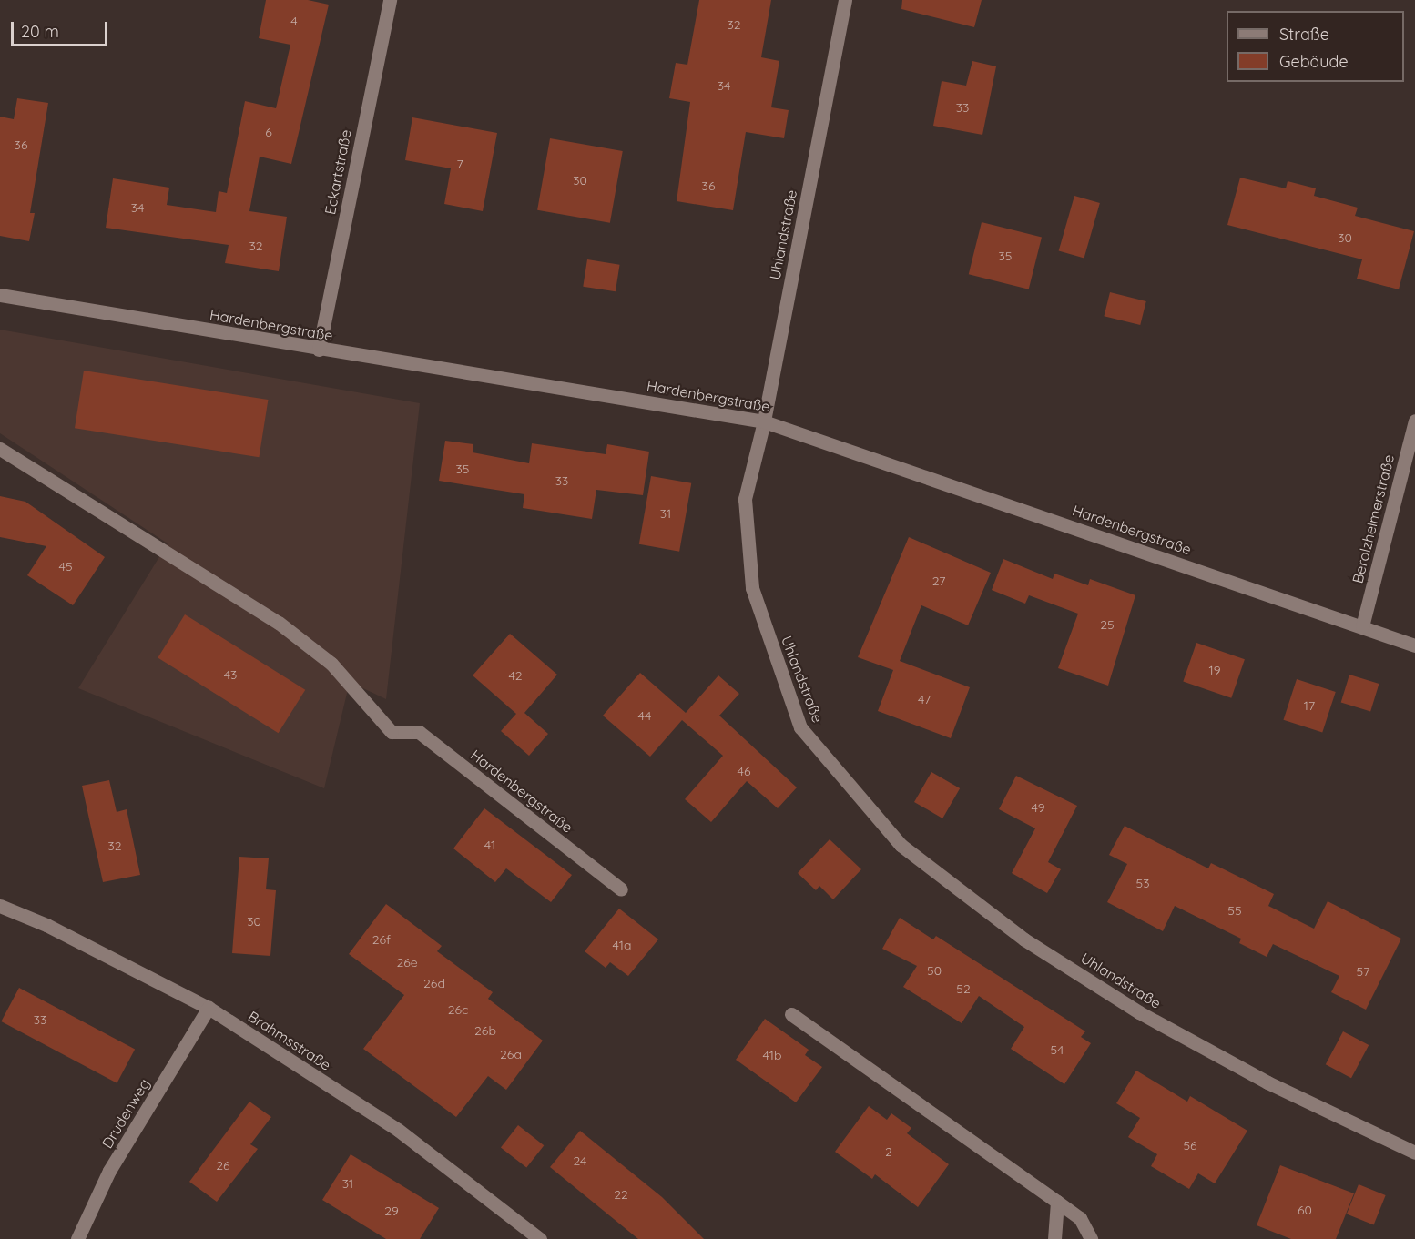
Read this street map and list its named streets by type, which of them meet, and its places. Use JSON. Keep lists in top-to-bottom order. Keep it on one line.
{"streets":{"street":["Eckartstraße","Uhlandstraße","Hardenbergstraße","Berolzheimerstraße","Brahmsstraße","Drudenweg"]},"crossings":[["Eckartstraße","Hardenbergstraße"],["Uhlandstraße","Hardenbergstraße"],["Hardenbergstraße","Berolzheimerstraße"],["Brahmsstraße","Drudenweg"]],"house_numbers":["4","32","34","33","6","36","7","30","36","34","30","32","35","35","33","31","45","27","25","19","43","42","47","17","44","46","49","41","32","53","55","30","26f","41a","26e","50","57","26d","52","26c","33","26b","54","26a","41b","56","2","24","26","31","22","60","29"],"legend":["Straße","Gebäude"],"scale_bar":"20 m"}
